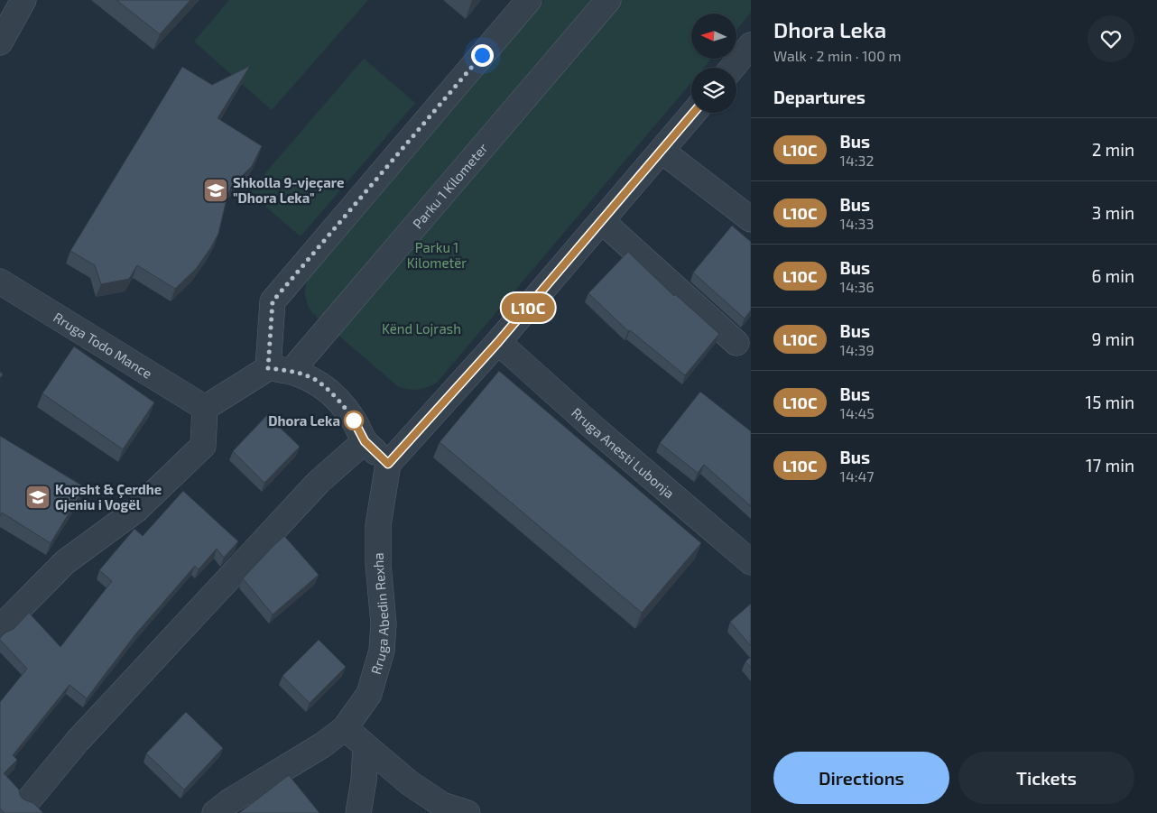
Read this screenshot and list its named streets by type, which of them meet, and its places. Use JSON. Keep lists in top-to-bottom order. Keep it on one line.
{"streets":{"street":["Parku 1 Kilometer","Rruga Todo Mance","Rruga Anesti Lubonja","Rruga Abedin Rexha"]},"crossings":[["Parku 1 Kilometer","Rruga Todo Mance"]],"parks":["Parku 1 Kilometër","Kënd Lojrash"],"places":{"school or university":["Shkolla 9-vjeçare \"Dhora Leka\"","Kopsht & Çerdhe Gjeniu i Vogël"],"other":["Dhora Leka"]},"lines":["bus line L10C"],"north":"left","page":{"on_map":"L10C","heading":[["Dhora Leka","Walk · 2 min · 100 m"],"Departures"],"list":[{"mark":"L10C","name":"Bus","note":"14:32","value":"2 min"},{"mark":"L10C","name":"Bus","note":"14:33","value":"3 min"},{"mark":"L10C","name":"Bus","note":"14:36","value":"6 min"},{"mark":"L10C","name":"Bus","note":"14:39","value":"9 min"},{"mark":"L10C","name":"Bus","note":"14:45","value":"15 min"},{"mark":"L10C","name":"Bus","note":"14:47","value":"17 min"}],"buttons":["Directions","Tickets"]}}
